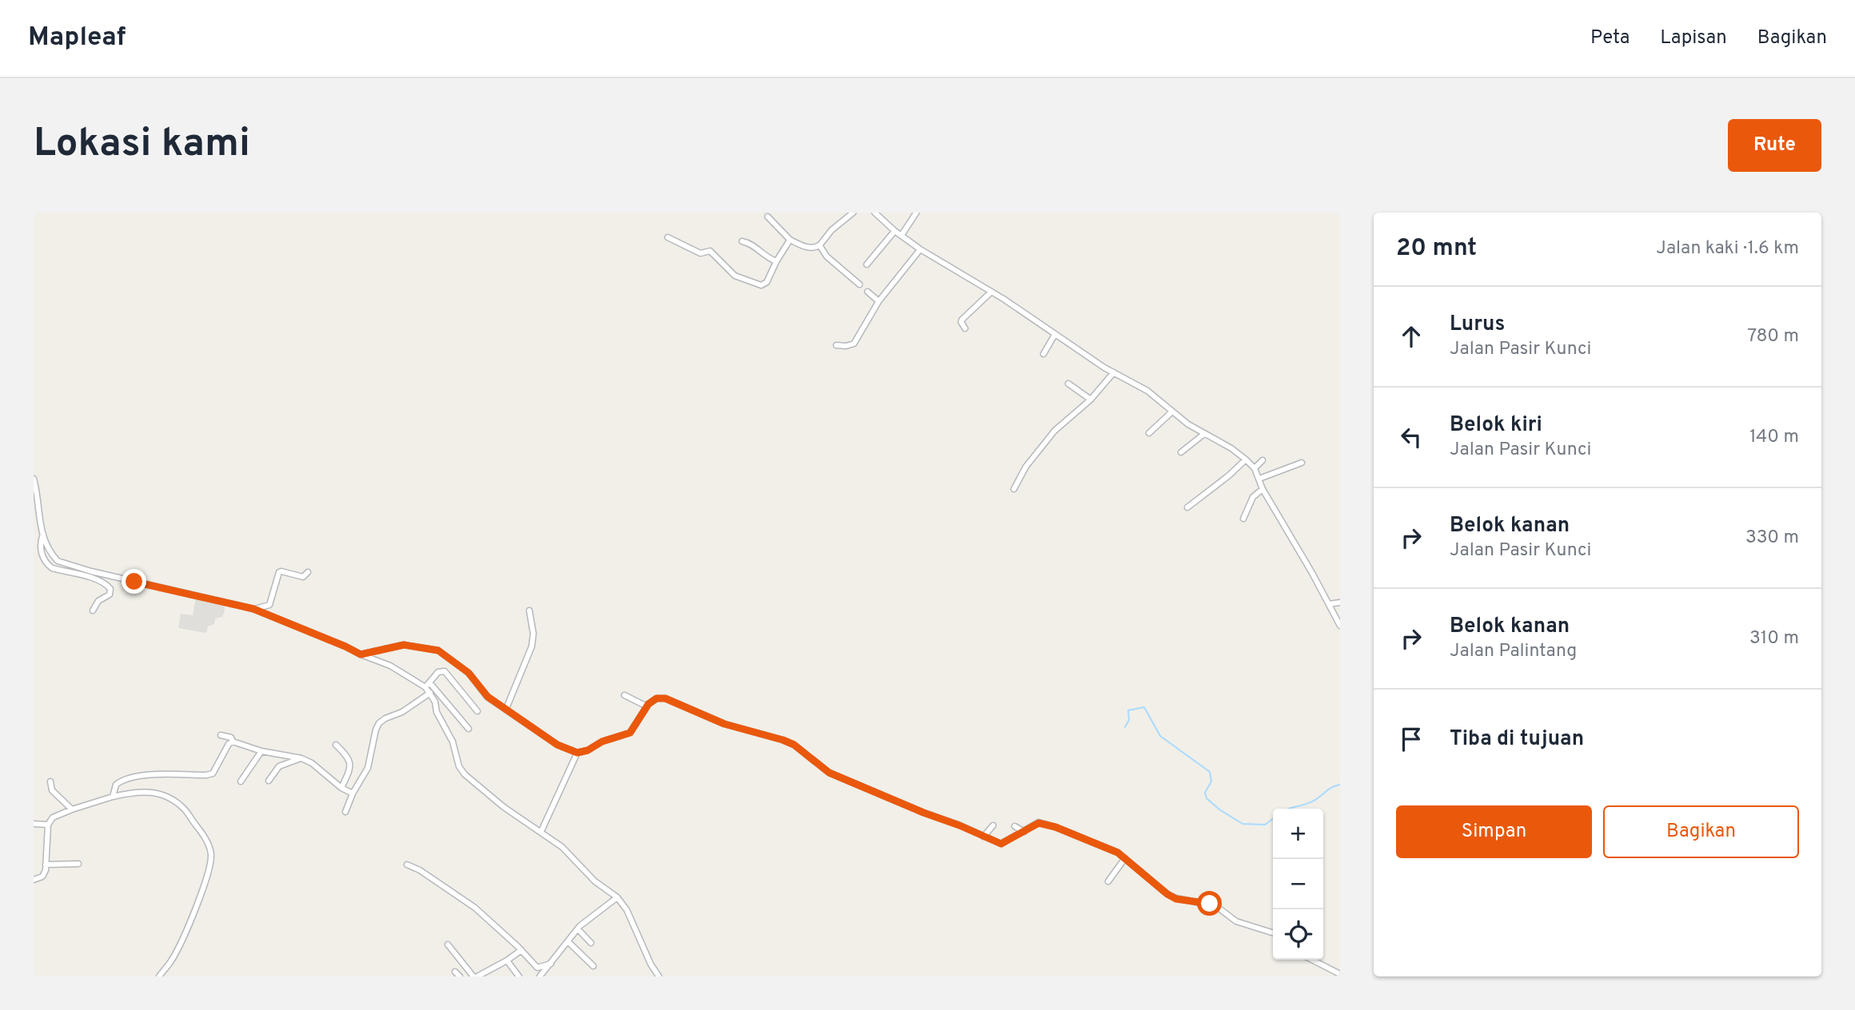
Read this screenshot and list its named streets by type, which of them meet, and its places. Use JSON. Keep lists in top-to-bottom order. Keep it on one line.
{"page":{"header":"Mapleaf","nav":["Peta","Lapisan","Bagikan"],"buttons":["Rute",["Simpan","Bagikan"]],"title":"Lokasi kami","heading":["20 mnt","Jalan kaki · 1.6 km"],"list":[["Lurus","Jalan Pasir Kunci","780 m"],["Belok kiri","Jalan Pasir Kunci","140 m"],["Belok kanan","Jalan Pasir Kunci","330 m"],["Belok kanan","Jalan Palintang","310 m"],"Tiba di tujuan"],"map_buttons":["+","−"]}}
